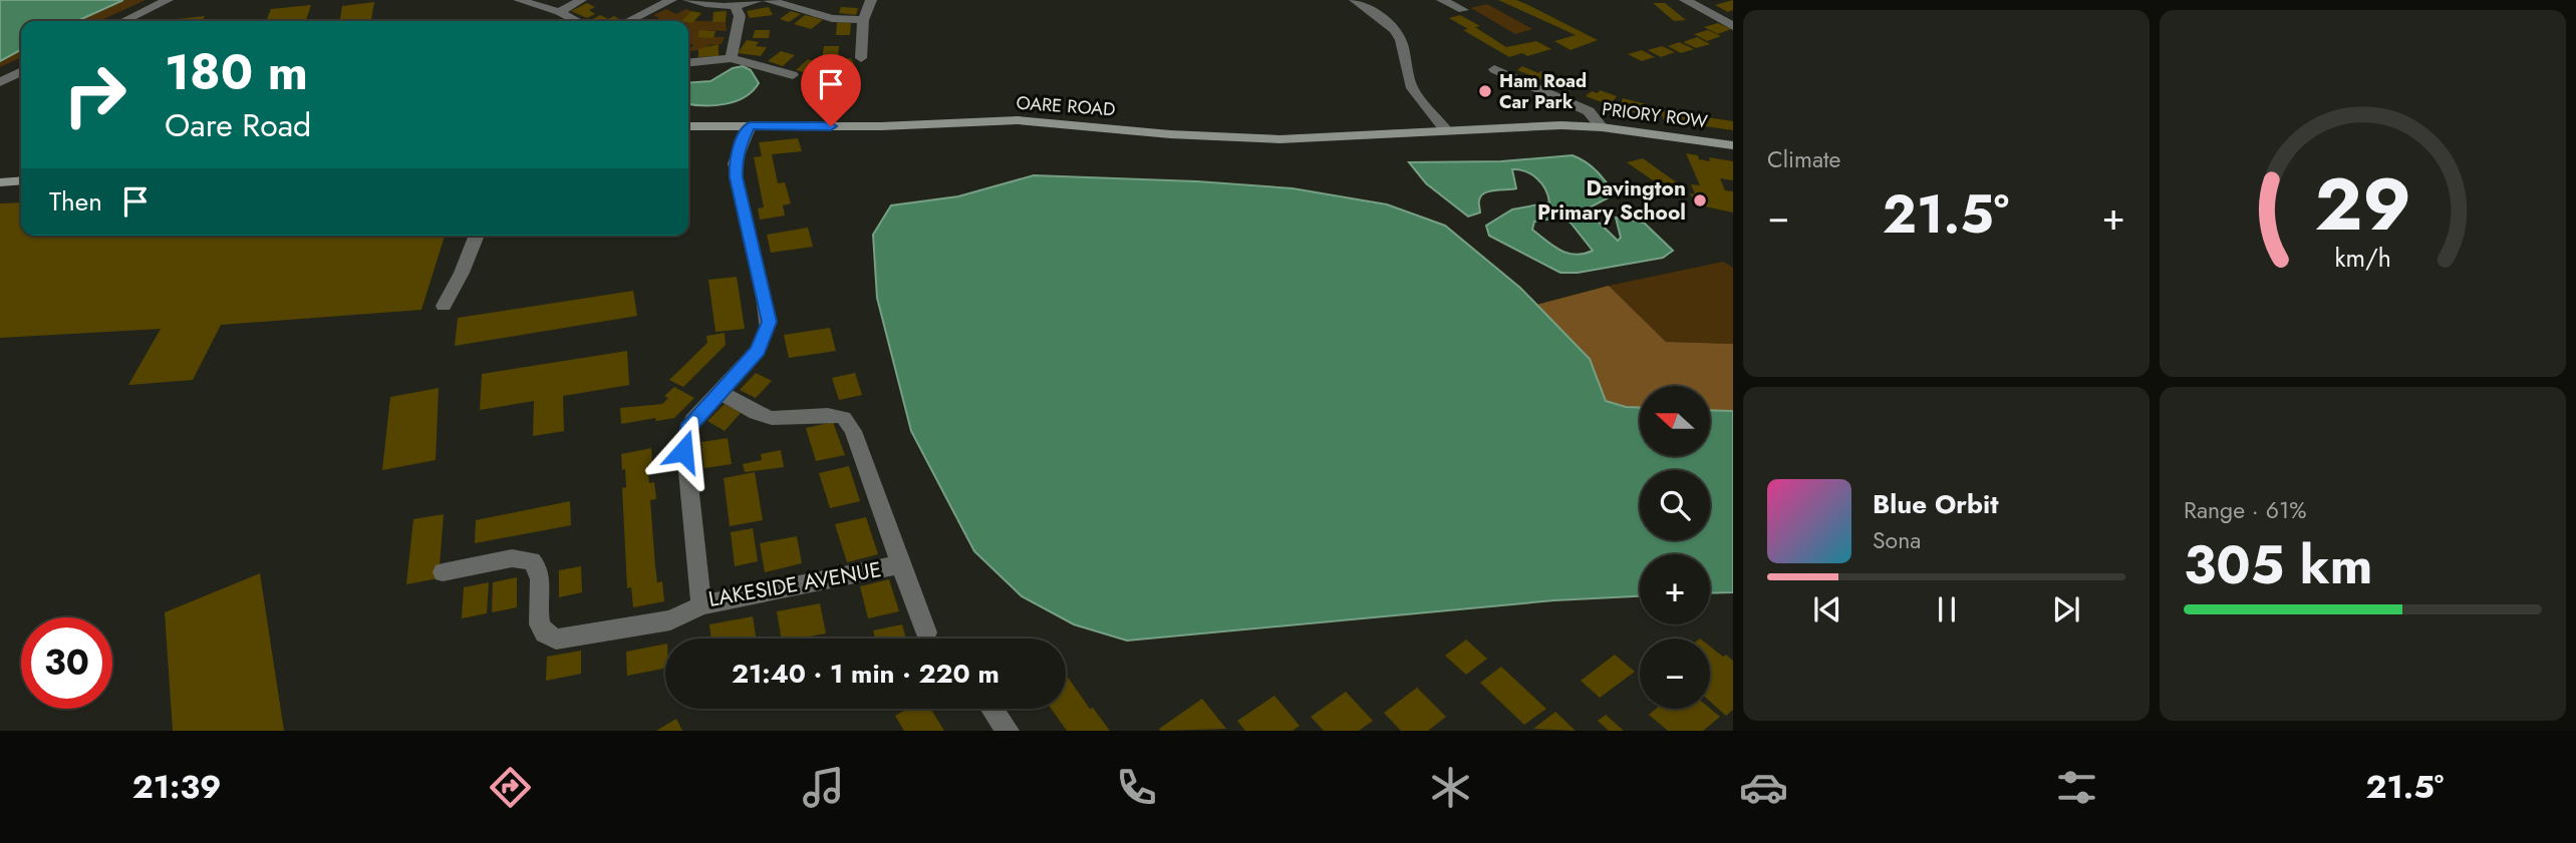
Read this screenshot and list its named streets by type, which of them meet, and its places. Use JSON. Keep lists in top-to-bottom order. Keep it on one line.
{"streets":{"street":["OARE ROAD","PRIORY ROW","LAKESIDE AVENUE"]},"crossings":[["OARE ROAD","PRIORY ROW"],["OARE ROAD","LAKESIDE AVENUE"]],"places":["Ham Road Car Park","Davington Primary School"],"north":"left","page":{"tile":["Climate",["Range · 61%","305 km"]],"turn":["180 m","Oare Road"],"then":"Then","heat":["−","21.5°","+"],"map_buttons":["+","−"],"song":["Blue Orbit","Sona"],"limit":"30","trip":"21:40 · 1 min · 220 m","tabs":["21:39","21.5°"],"gauge":["29","km/h"]}}
